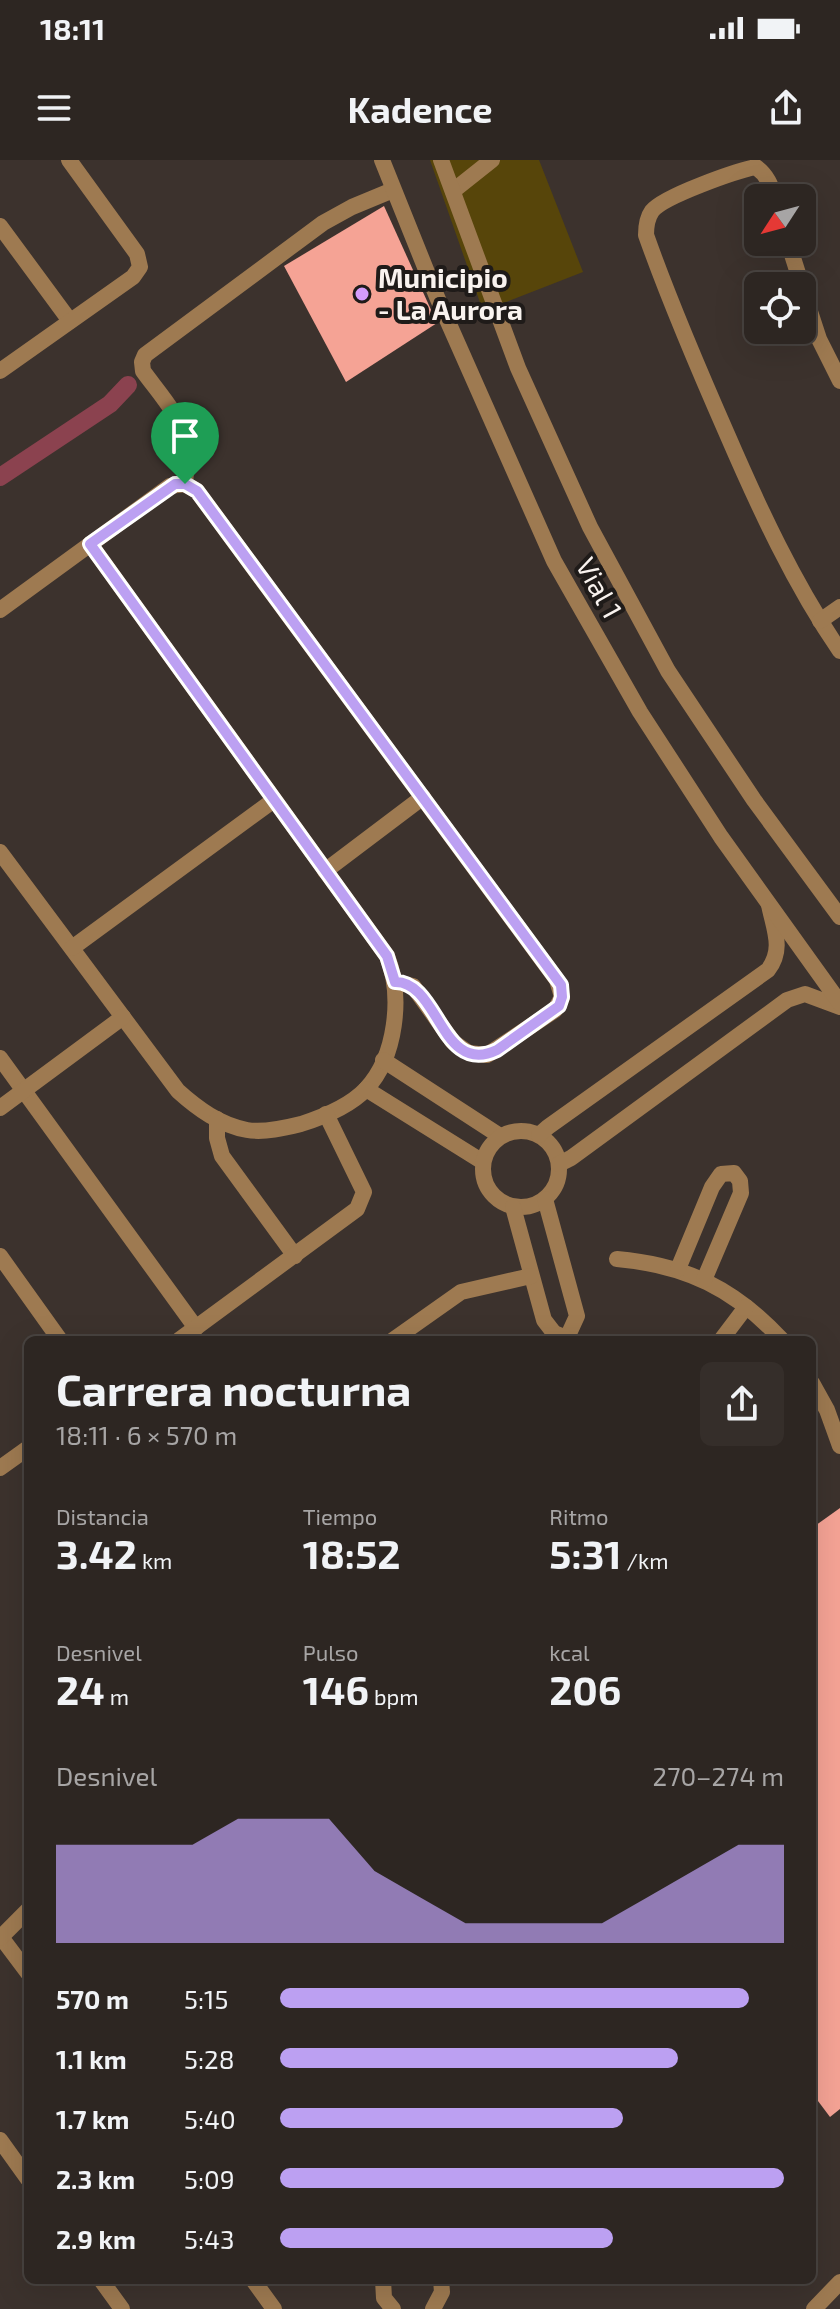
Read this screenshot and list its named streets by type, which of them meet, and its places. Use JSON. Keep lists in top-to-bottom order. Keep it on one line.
{"streets":{"street":["Vial 1"]},"places":["Municipio - La Aurora"],"north":"bottom left","page":{"status":"18:11","header":"Kadence","heading":["Carrera nocturna","18:11 · 6 × 570 m"],"stats":[["Distancia","3.42 km"],["Tiempo","18:52"],["Ritmo","5:31 /km"],["Desnivel","24 m"],["Pulso","146 bpm"],["kcal","206"]],"chart":["Desnivel","270–274 m"],"list":[{"name":"570 m","note":"5:15"},{"name":"1.1 km","note":"5:28"},{"name":"1.7 km","note":"5:40"},{"name":"2.3 km","note":"5:09"},{"name":"2.9 km","note":"5:43"}]}}
